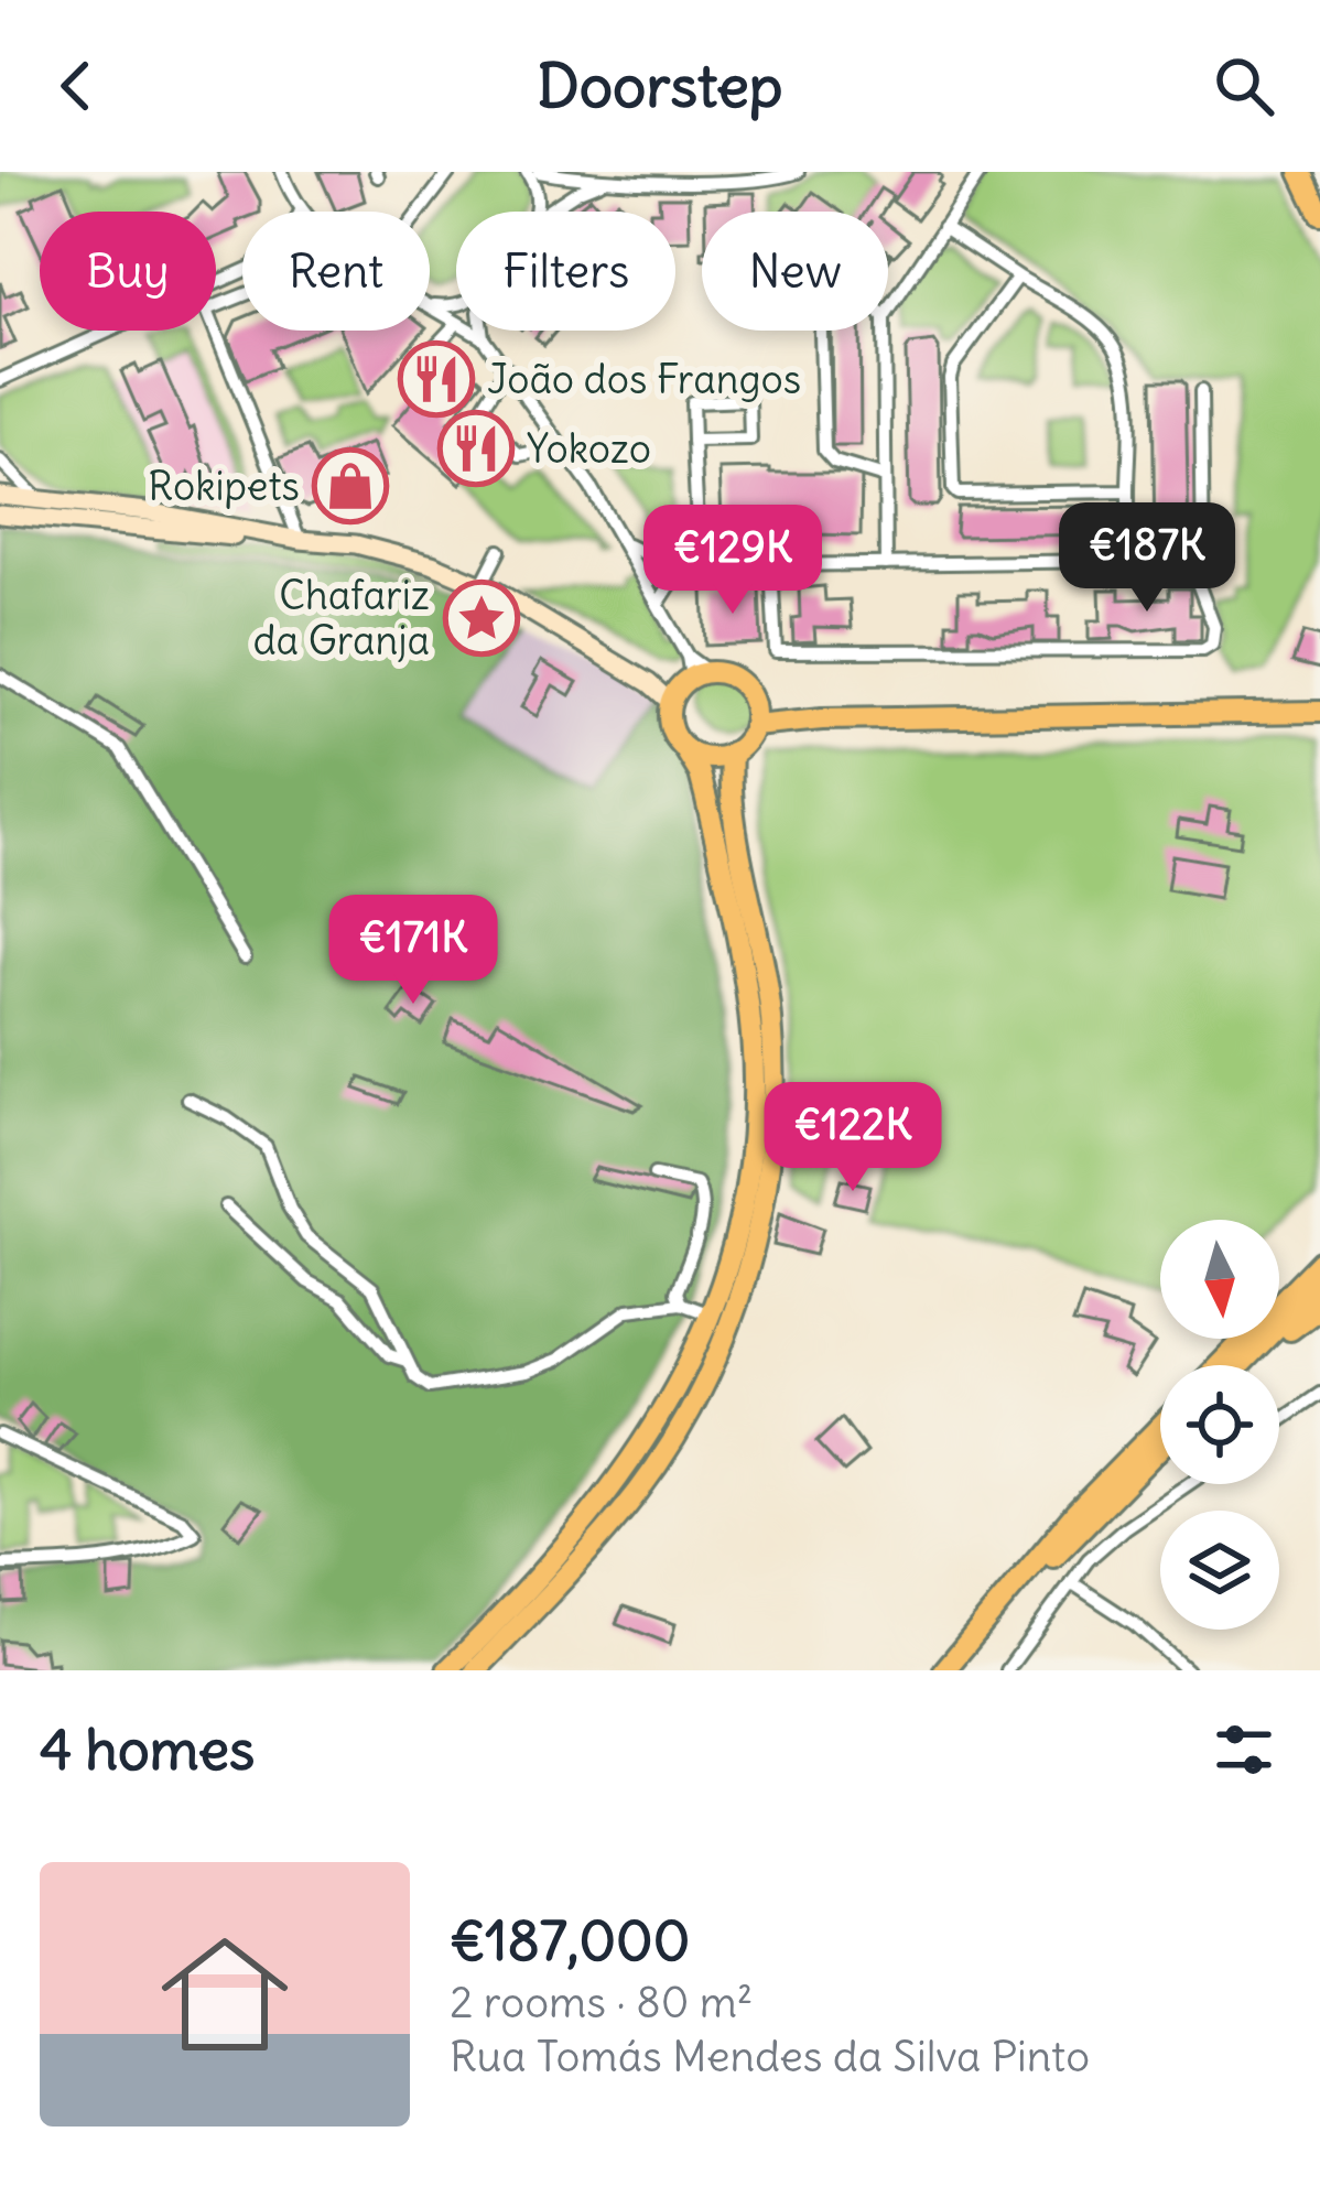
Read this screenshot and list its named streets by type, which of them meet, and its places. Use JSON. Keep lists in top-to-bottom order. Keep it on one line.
{"places":{"restaurant":["João dos Frangos","Yokozo"],"shop":["Rokipets"],"place":["Chafariz da Granja"]},"north":"bottom","page":{"header":"Doorstep","chip":["Buy","Rent","Filters","New"],"price":["€187K","€129K","€171K","€122K"],"heading":"4 homes","list":[{"name":"€187,000","note":"2 rooms · 80 m² · Rua Tomás Mendes da Silva Pinto"}]}}
